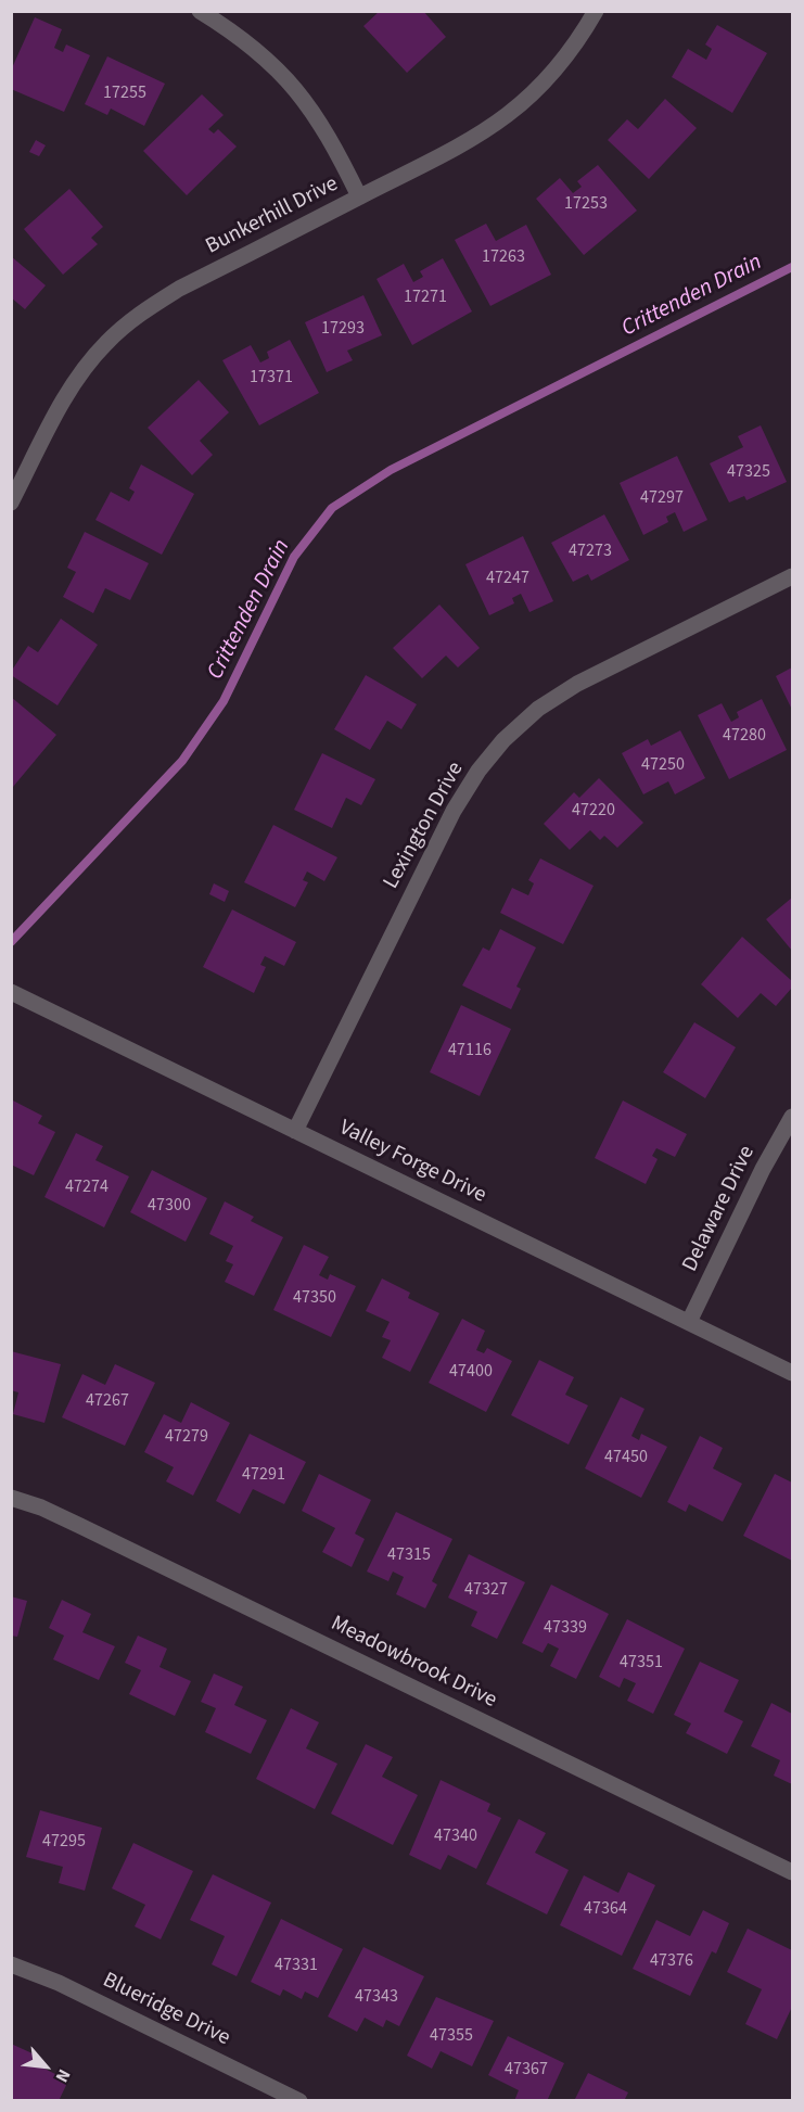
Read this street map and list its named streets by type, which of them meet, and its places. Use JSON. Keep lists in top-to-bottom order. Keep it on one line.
{"streets":{"street":["Bunkerhill Drive","Lexington Drive","Valley Forge Drive","Delaware Drive","Meadowbrook Drive","Blueridge Drive"]},"crossings":[["Lexington Drive","Valley Forge Drive"],["Valley Forge Drive","Delaware Drive"]],"water":["Crittenden Drain"],"house_numbers":["17255","17253","17263","17271","17293","17371","47325","47297","47273","47247","47280","47250","47220","47116","47274","47300","47350","47400","47267","47279","47450","47291","47315","47327","47339","47351","47340","47295","47364","47376","47331","47343","47355","47367"],"north":"bottom right"}
